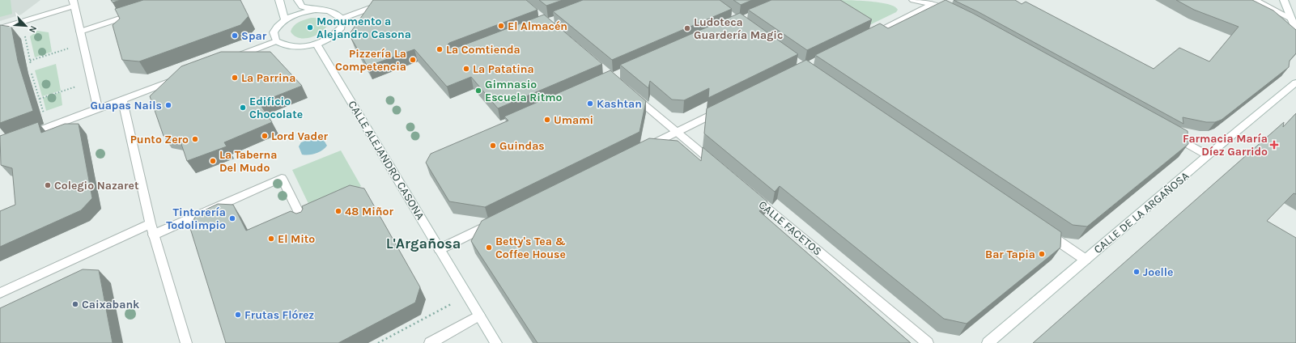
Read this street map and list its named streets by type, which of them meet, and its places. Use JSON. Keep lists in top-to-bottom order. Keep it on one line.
{"streets":{"street":["CALLE ALEJANDRO CASONA","CALLE DE LA ARGAÑOSA","CALLE FACETOS"]},"districts":["L'Argañosa"],"places":{"other":["El Almacén","Monumento a Alejandro Casona","Ludoteca Guardería Magic","Spar","La Comtienda","Pizzería La Competencia","La Patatina","La Parrina","Gimnasio Escuela Ritmo","Kashtan","Guapas Nails","Edificio Chocolate","Umami","Lord Vader","Punto Zero","Guindas","La Taberna Del Mudo","Colegio Nazaret","48 Miñor","Tintorería Todolimpio","El Mito","Betty's Tea & Coffee House","Bar Tapia","Joelle","Caixabank","Frutas Flórez"],"health":["Farmacia María Díez Garrido"]},"north":"bottom right"}
